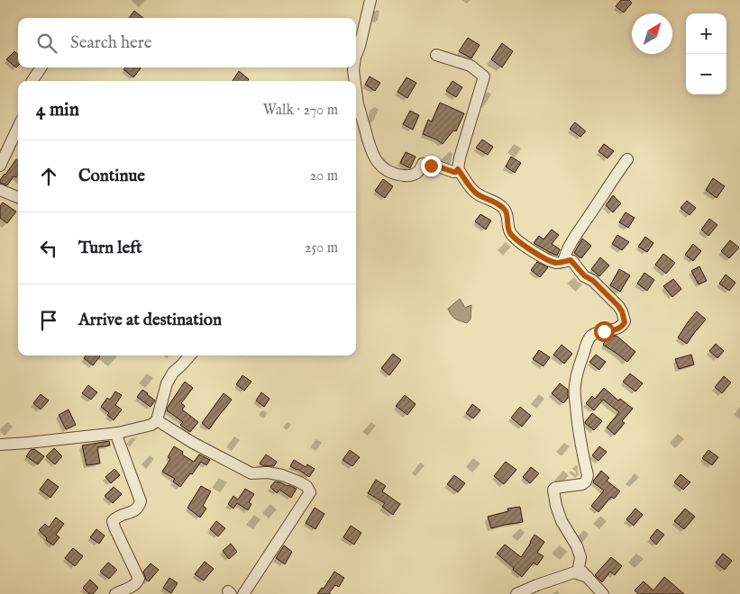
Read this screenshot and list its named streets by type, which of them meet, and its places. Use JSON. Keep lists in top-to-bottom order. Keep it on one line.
{"north":"top right","page":{"map_buttons":["+","−"],"search":"Search here","heading":["4 min","Walk · 270 m"],"list":[["Continue","20 m"],["Turn left","250 m"],"Arrive at destination"]}}
